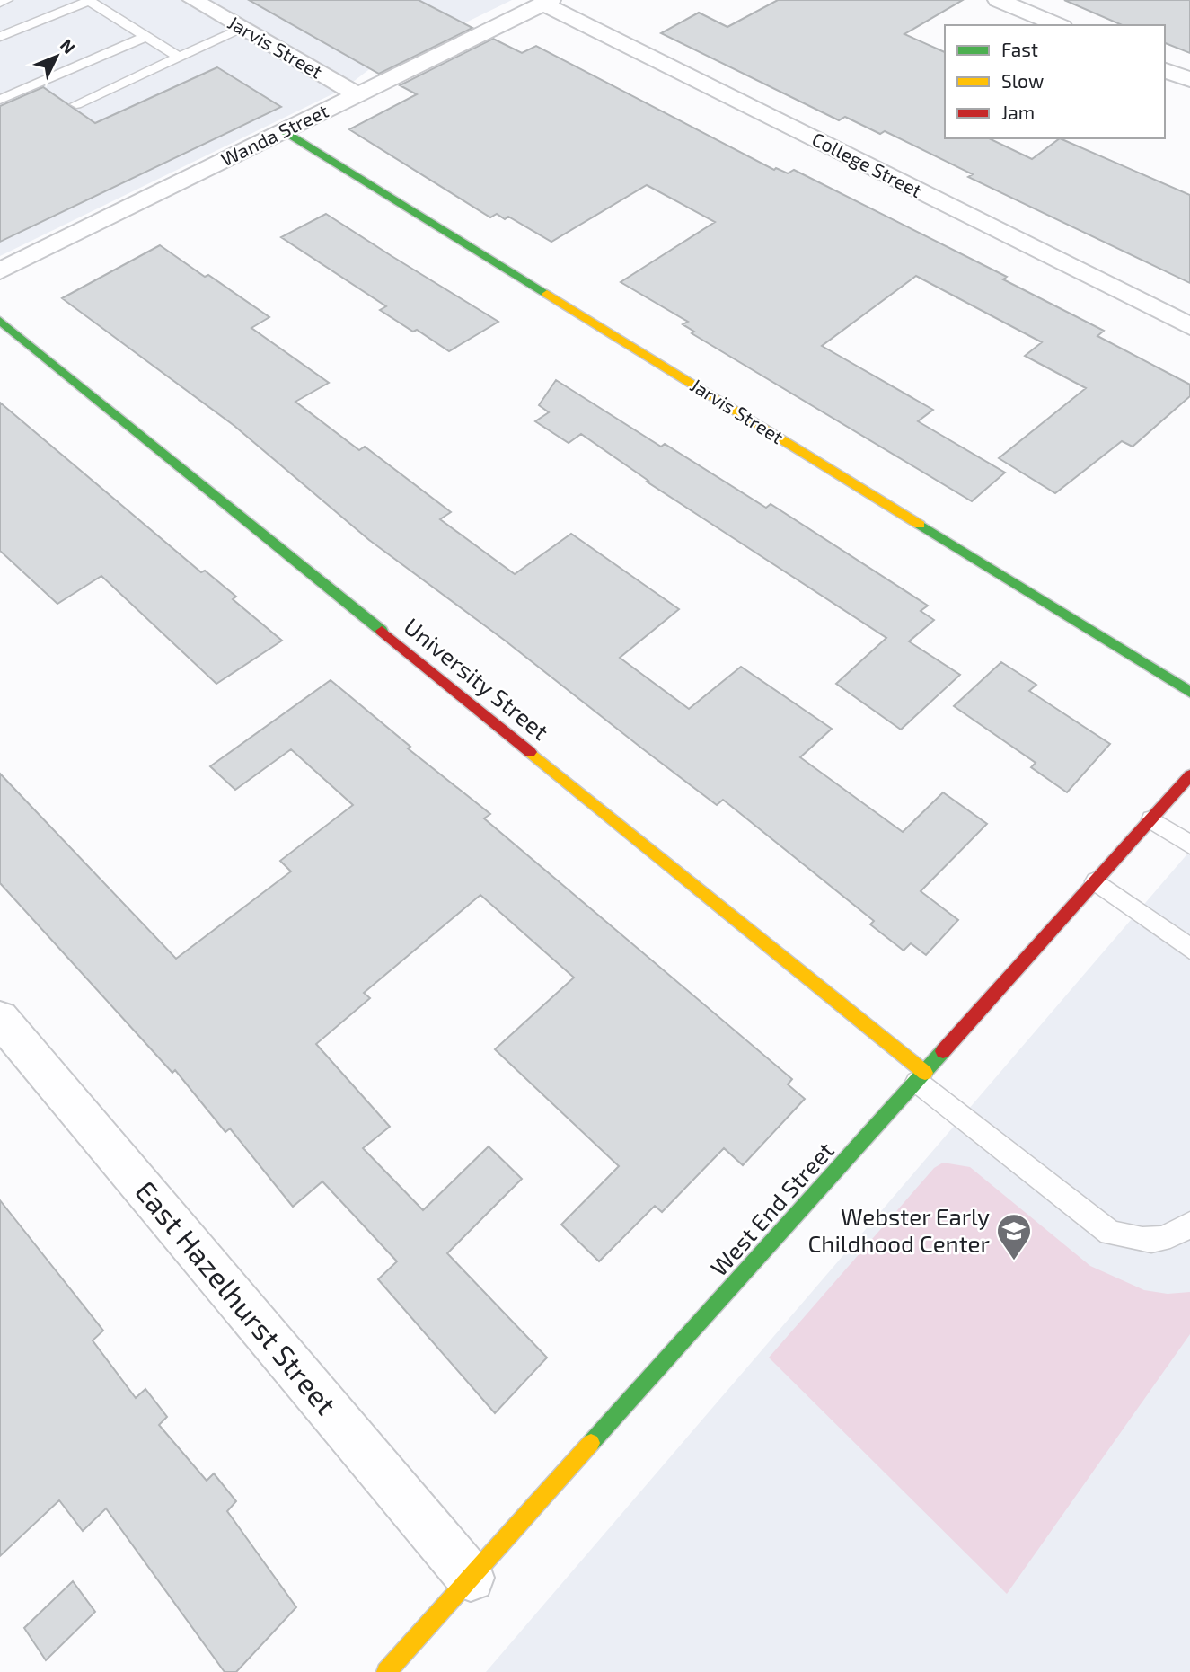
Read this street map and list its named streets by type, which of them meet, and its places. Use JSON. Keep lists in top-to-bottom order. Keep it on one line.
{"streets":{"street":["Jarvis Street","Wanda Street","College Street","University Street","West End Street","East Hazelhurst Street"]},"crossings":[["Jarvis Street","Wanda Street"],["Wanda Street","College Street"],["University Street","West End Street"],["West End Street","East Hazelhurst Street"]],"places":{"school or university":["Webster Early Childhood Center"]},"legend":["Fast","Slow","Jam"],"north":"top right"}
